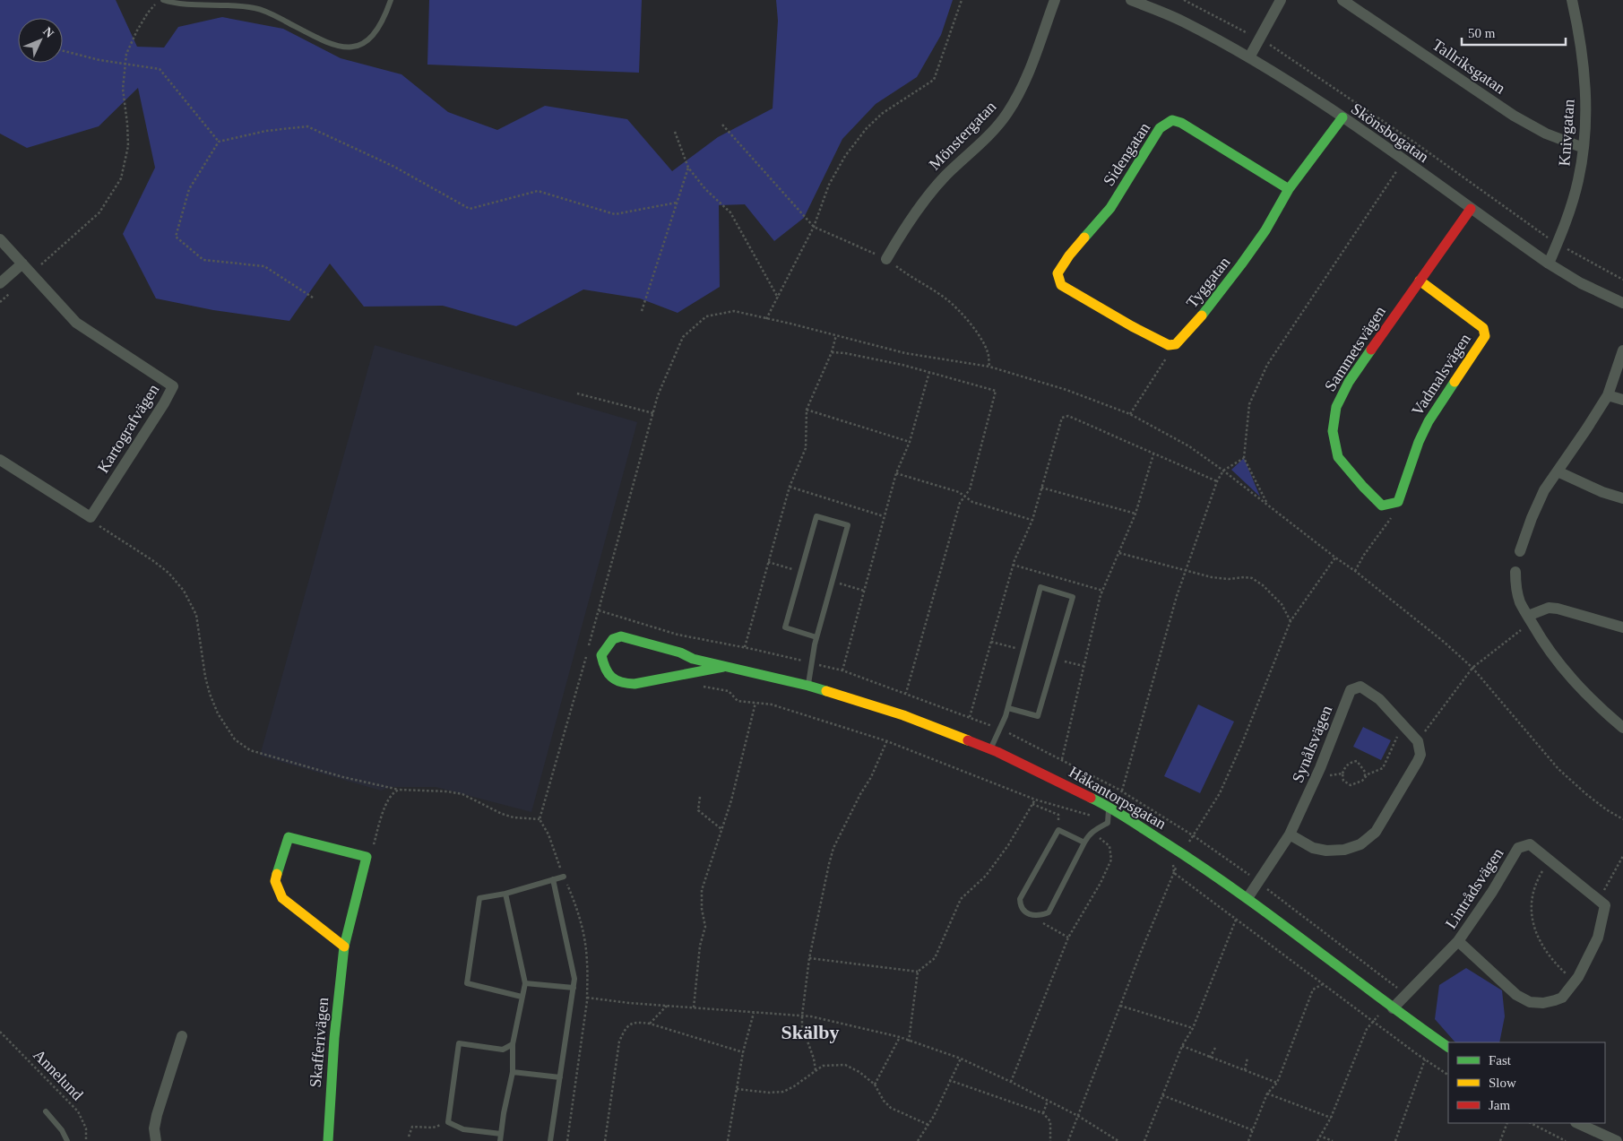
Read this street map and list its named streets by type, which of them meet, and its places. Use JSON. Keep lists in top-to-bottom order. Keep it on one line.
{"streets":{"street":["Tallriksgatan","Skönsbogatan","Knivgatan","Mönstergatan","Sidengatan","Tyggatan","Sammetsvägen","Vadmalsvägen","Kartografvägen","Synålsvägen","Håkantorpsgatan","Lintrådsvägen","Skafferivägen"],"path":["Annelund"]},"crossings":[["Tallriksgatan","Knivgatan"],["Skönsbogatan","Knivgatan"],["Skönsbogatan","Tyggatan"],["Skönsbogatan","Sammetsvägen"],["Sidengatan","Tyggatan"],["Sammetsvägen","Vadmalsvägen"],["Synålsvägen","Håkantorpsgatan"],["Håkantorpsgatan","Lintrådsvägen"]],"districts":["Skälby"],"legend":["Fast","Slow","Jam"],"scale_bar":"50 m","north":"top right"}
